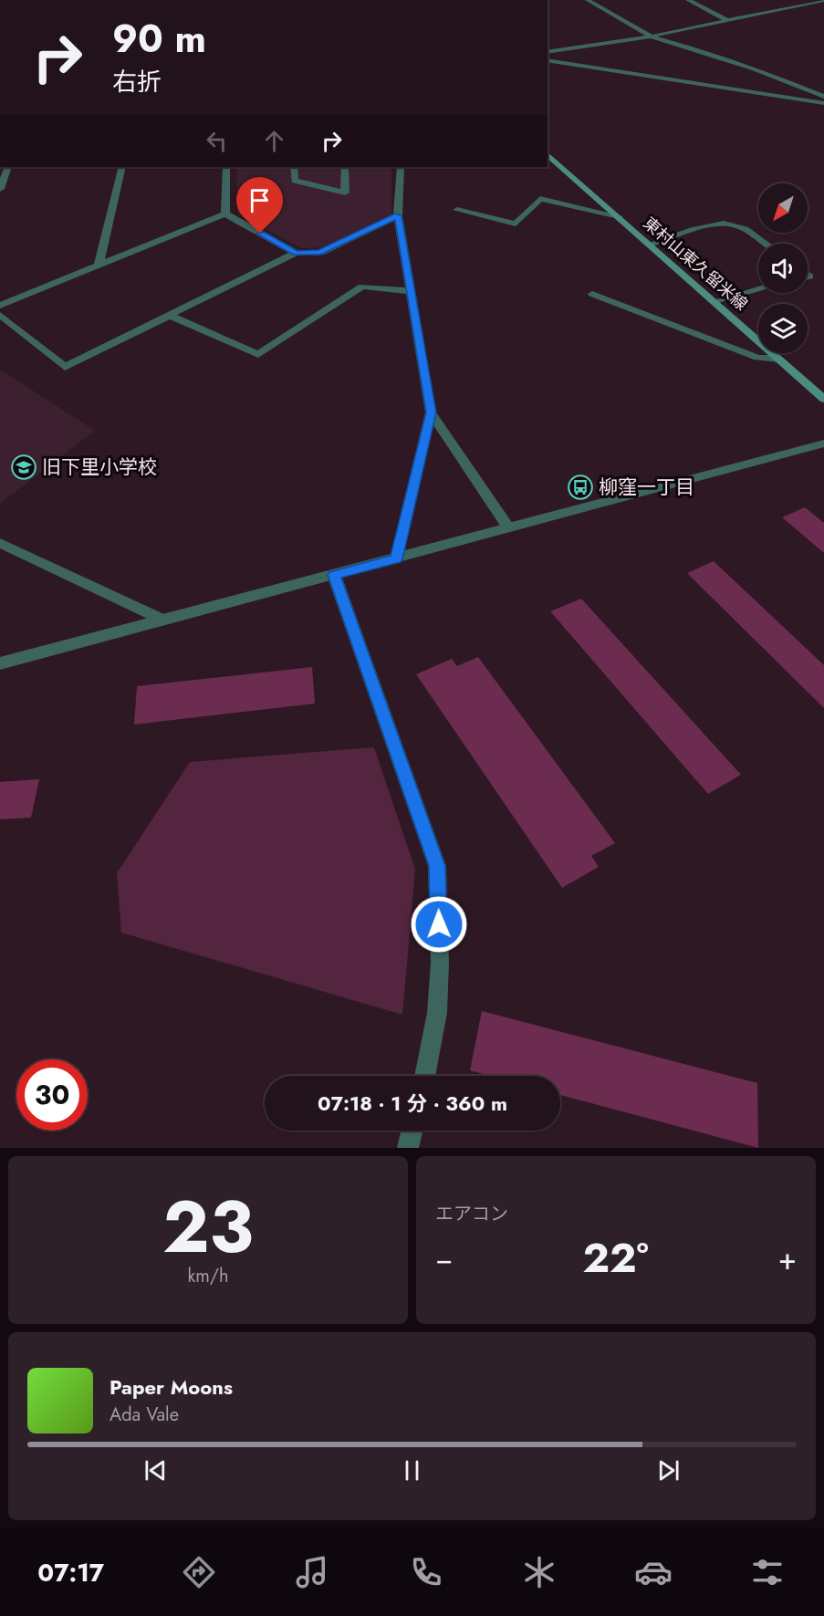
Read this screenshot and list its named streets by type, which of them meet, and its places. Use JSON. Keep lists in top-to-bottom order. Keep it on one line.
{"streets":{"main road":["東村山東久留米線"]},"places":{"school or university":["旧下里小学校"],"bus stop":["柳窪一丁目"]},"north":"bottom left","page":{"turn":["90 m","右折"],"limit":"30","trip":"07:18 · 1 分 · 360 m","tile":[["23","km/h"],"エアコン"],"heat":["−","22°","+"],"song":["Paper Moons","Ada Vale"],"tabs":"07:17"}}
